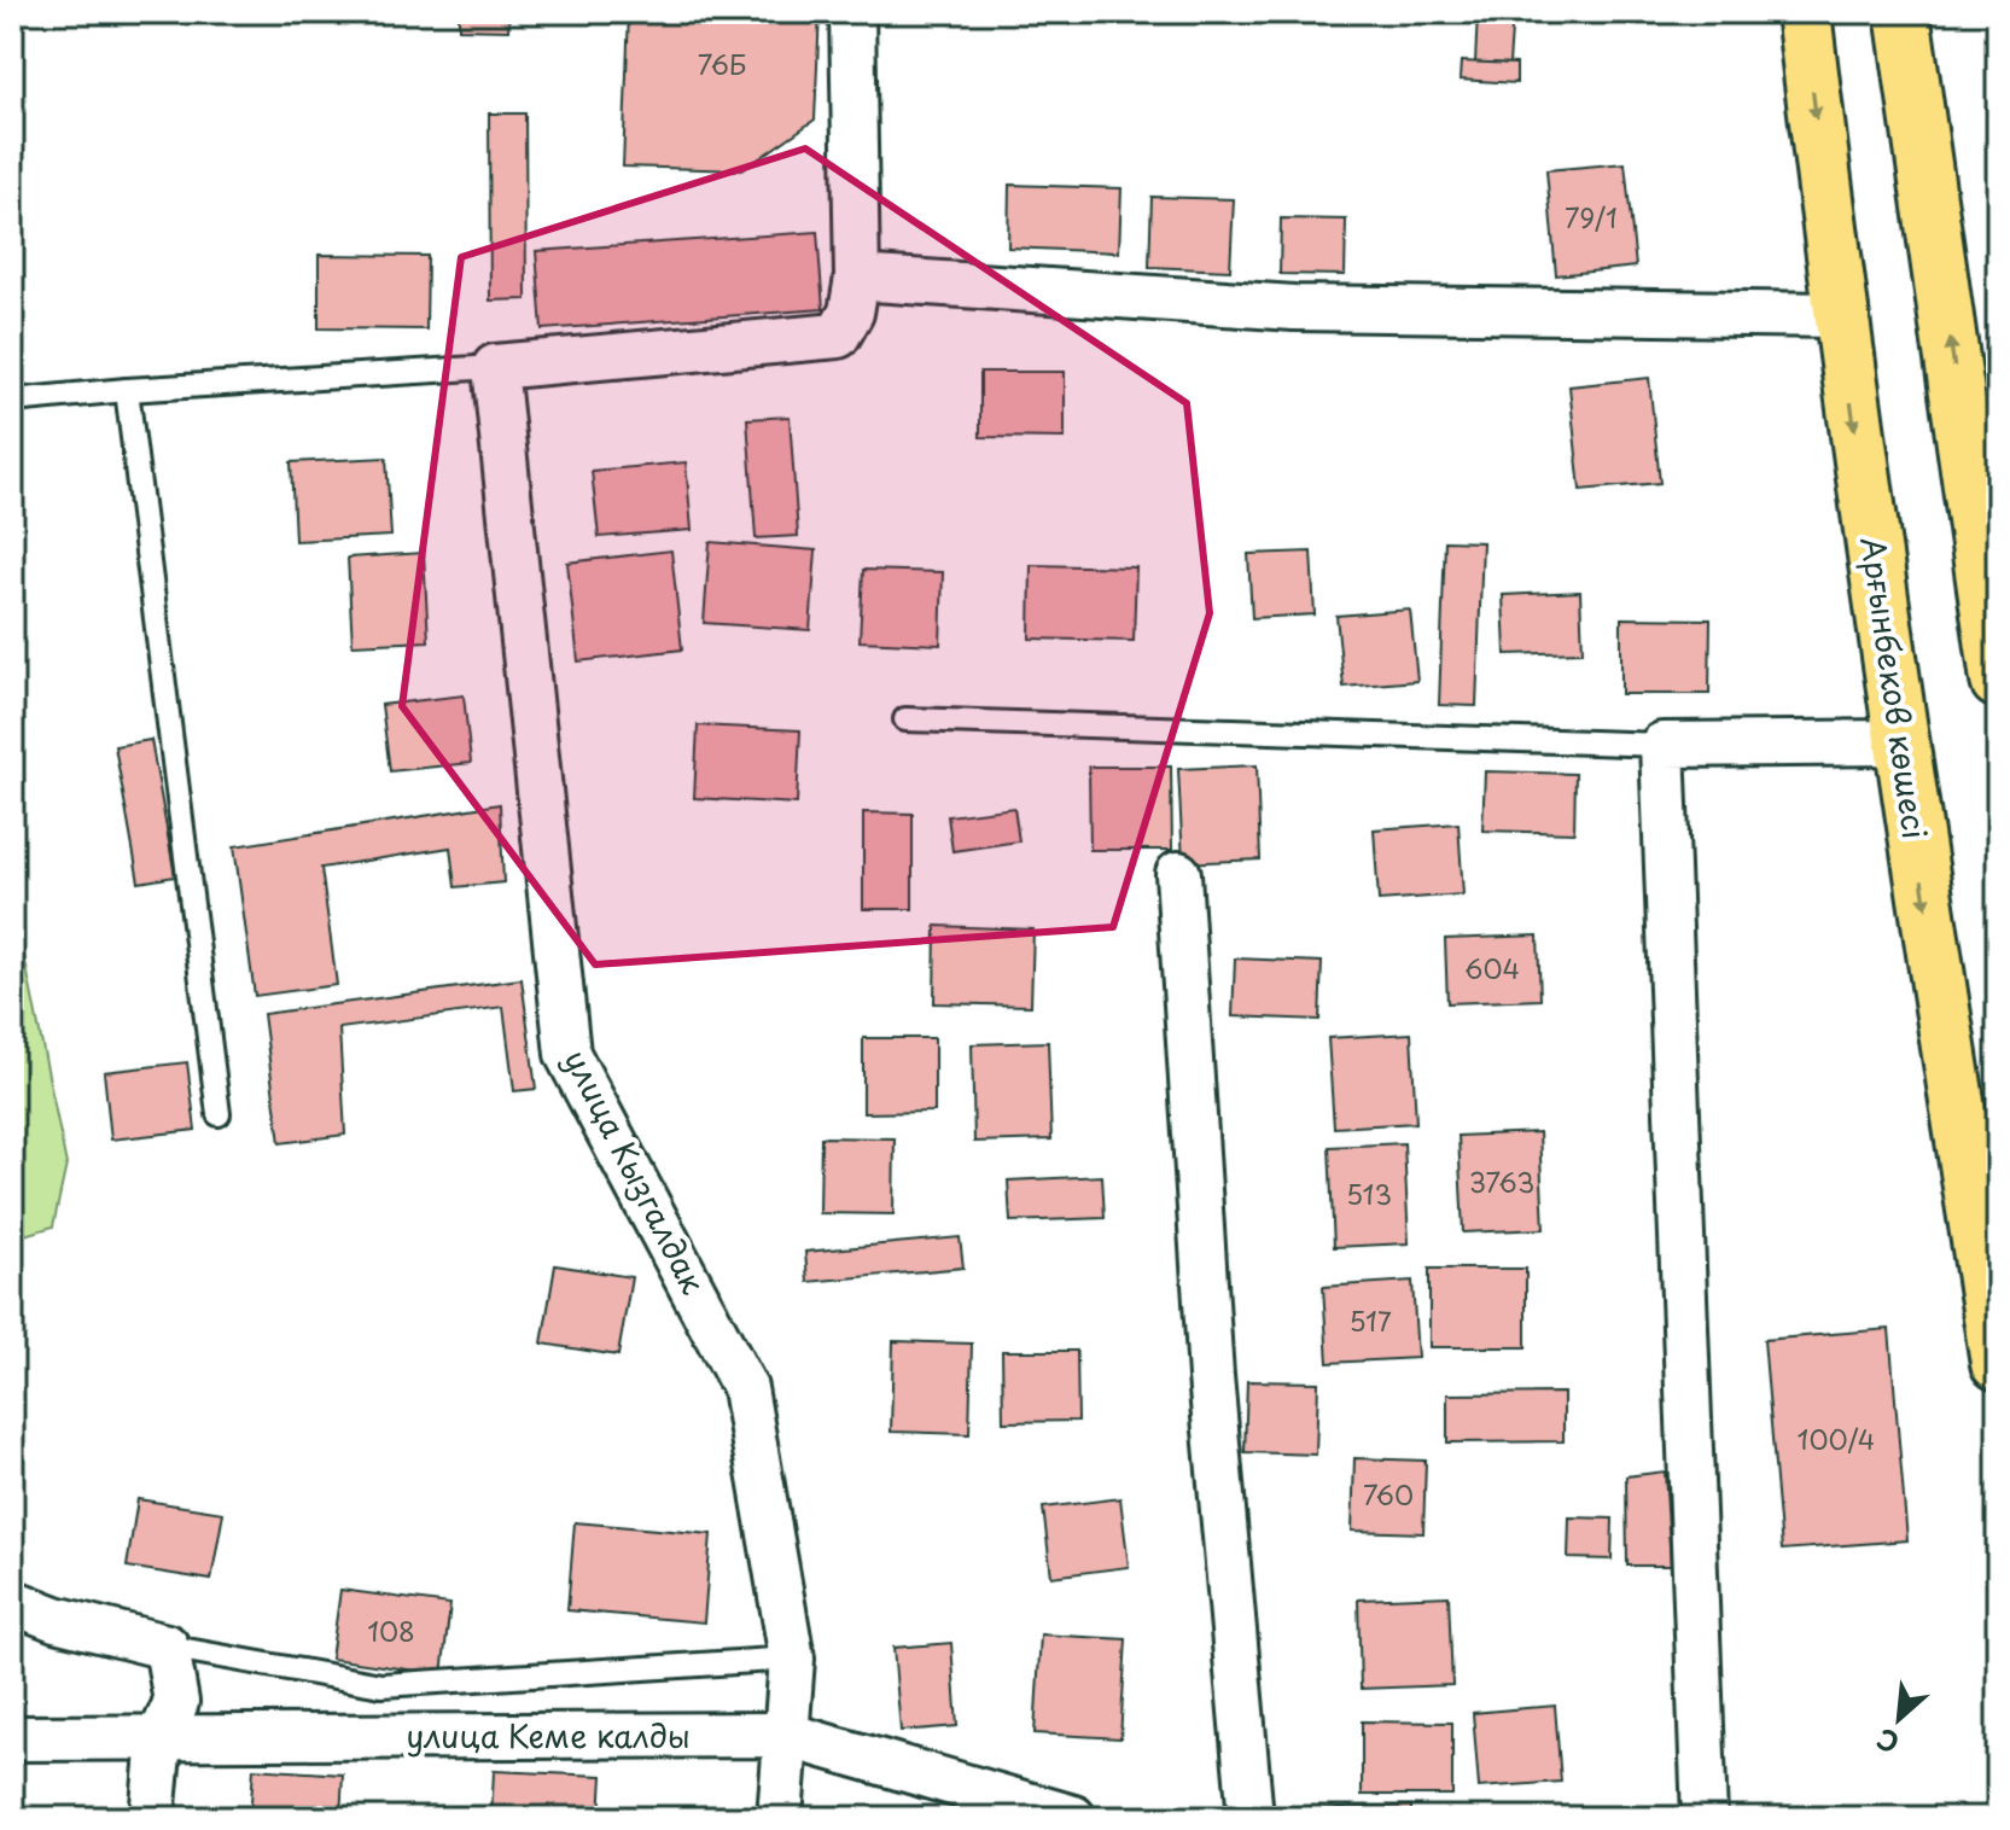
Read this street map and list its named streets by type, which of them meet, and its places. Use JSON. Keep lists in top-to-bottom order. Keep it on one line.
{"streets":{"main road":["Арғынбеков көшесі"],"street":["улица Кызгалдак","улица Кеме калды"]},"crossings":[["улица Кызгалдак","улица Кеме калды"]],"house_numbers":["76Б","79/1","604","3763","513","517","100/4","760","108"],"north":"bottom left"}
